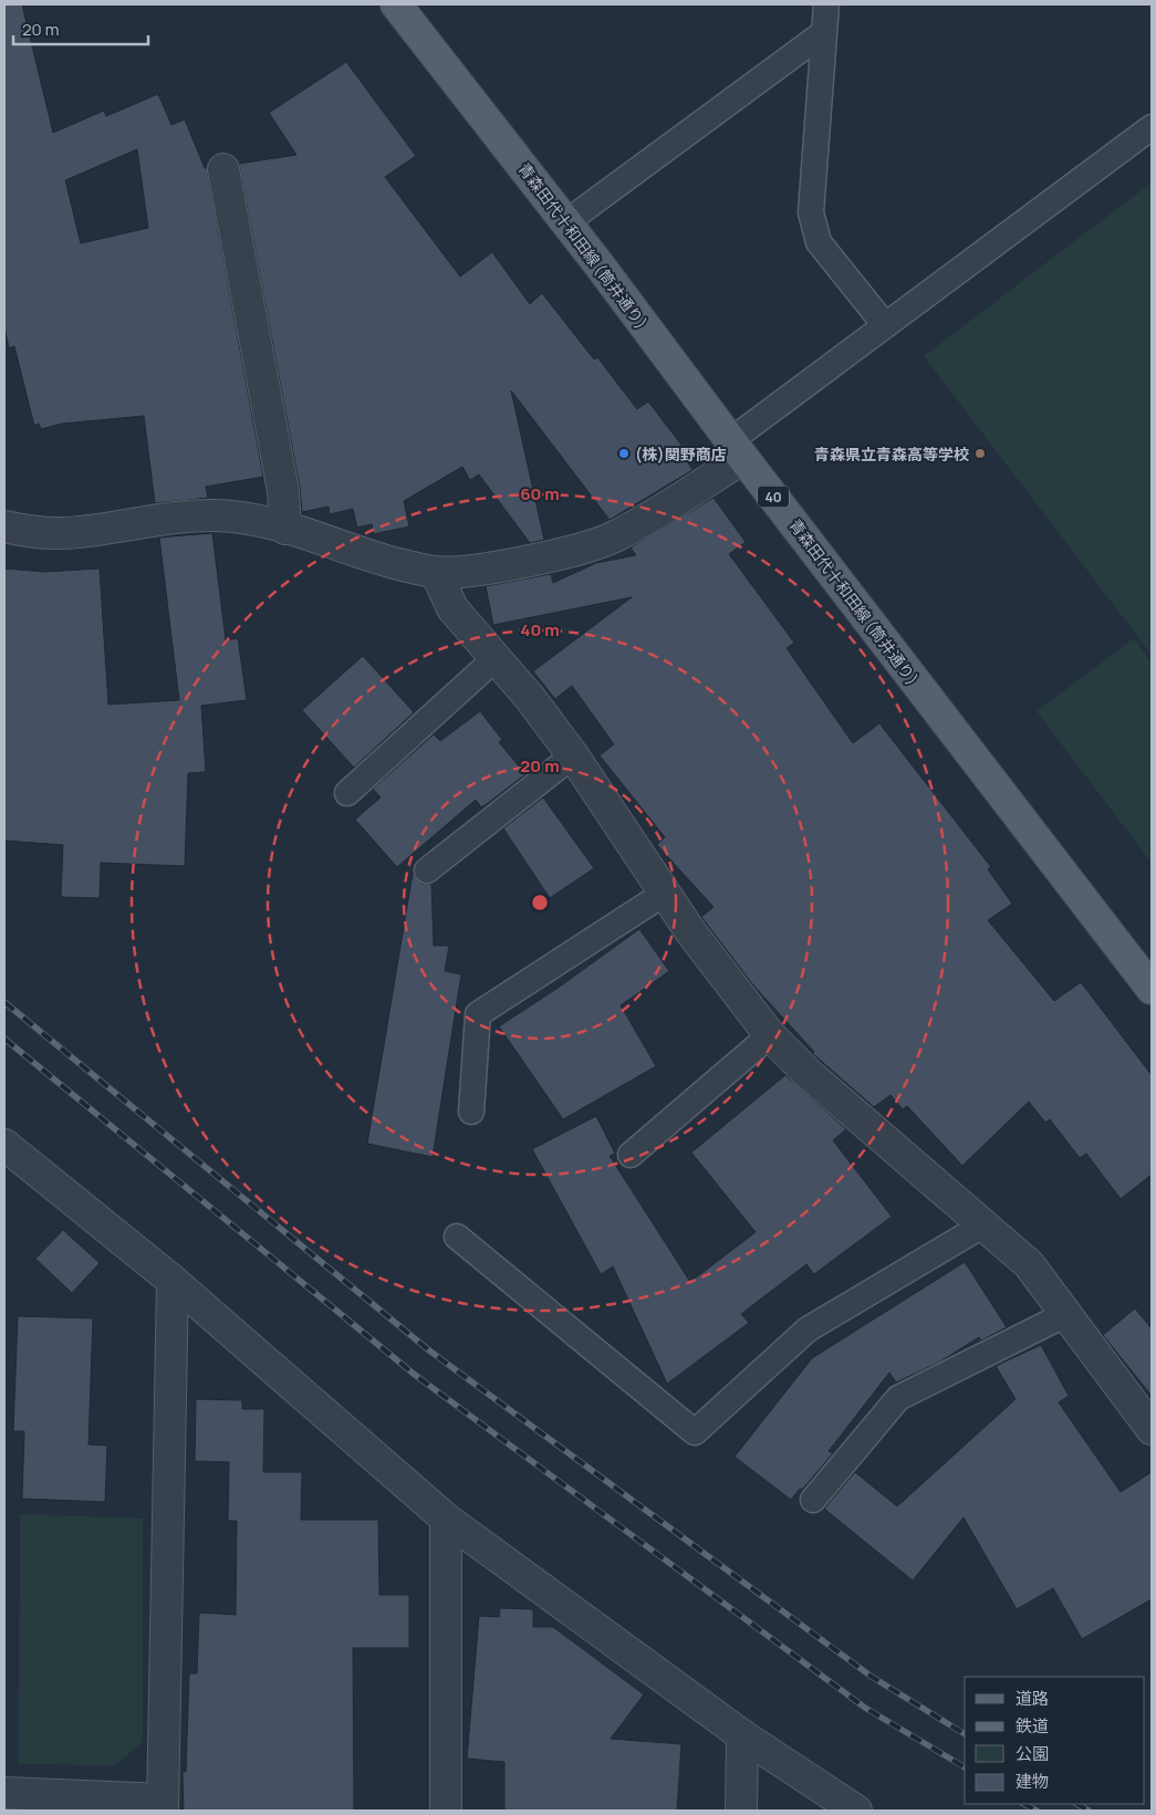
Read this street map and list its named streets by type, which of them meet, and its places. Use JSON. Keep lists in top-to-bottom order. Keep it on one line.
{"streets":{"main road":["青森田代十和田線 (筒井通り)","40"]},"places":["(株)関野商店","青森県立青森高等学校"],"legend":["道路","鉄道","公園","建物"],"scale_bar":"20 m","rings":["60 m","40 m","20 m"]}
